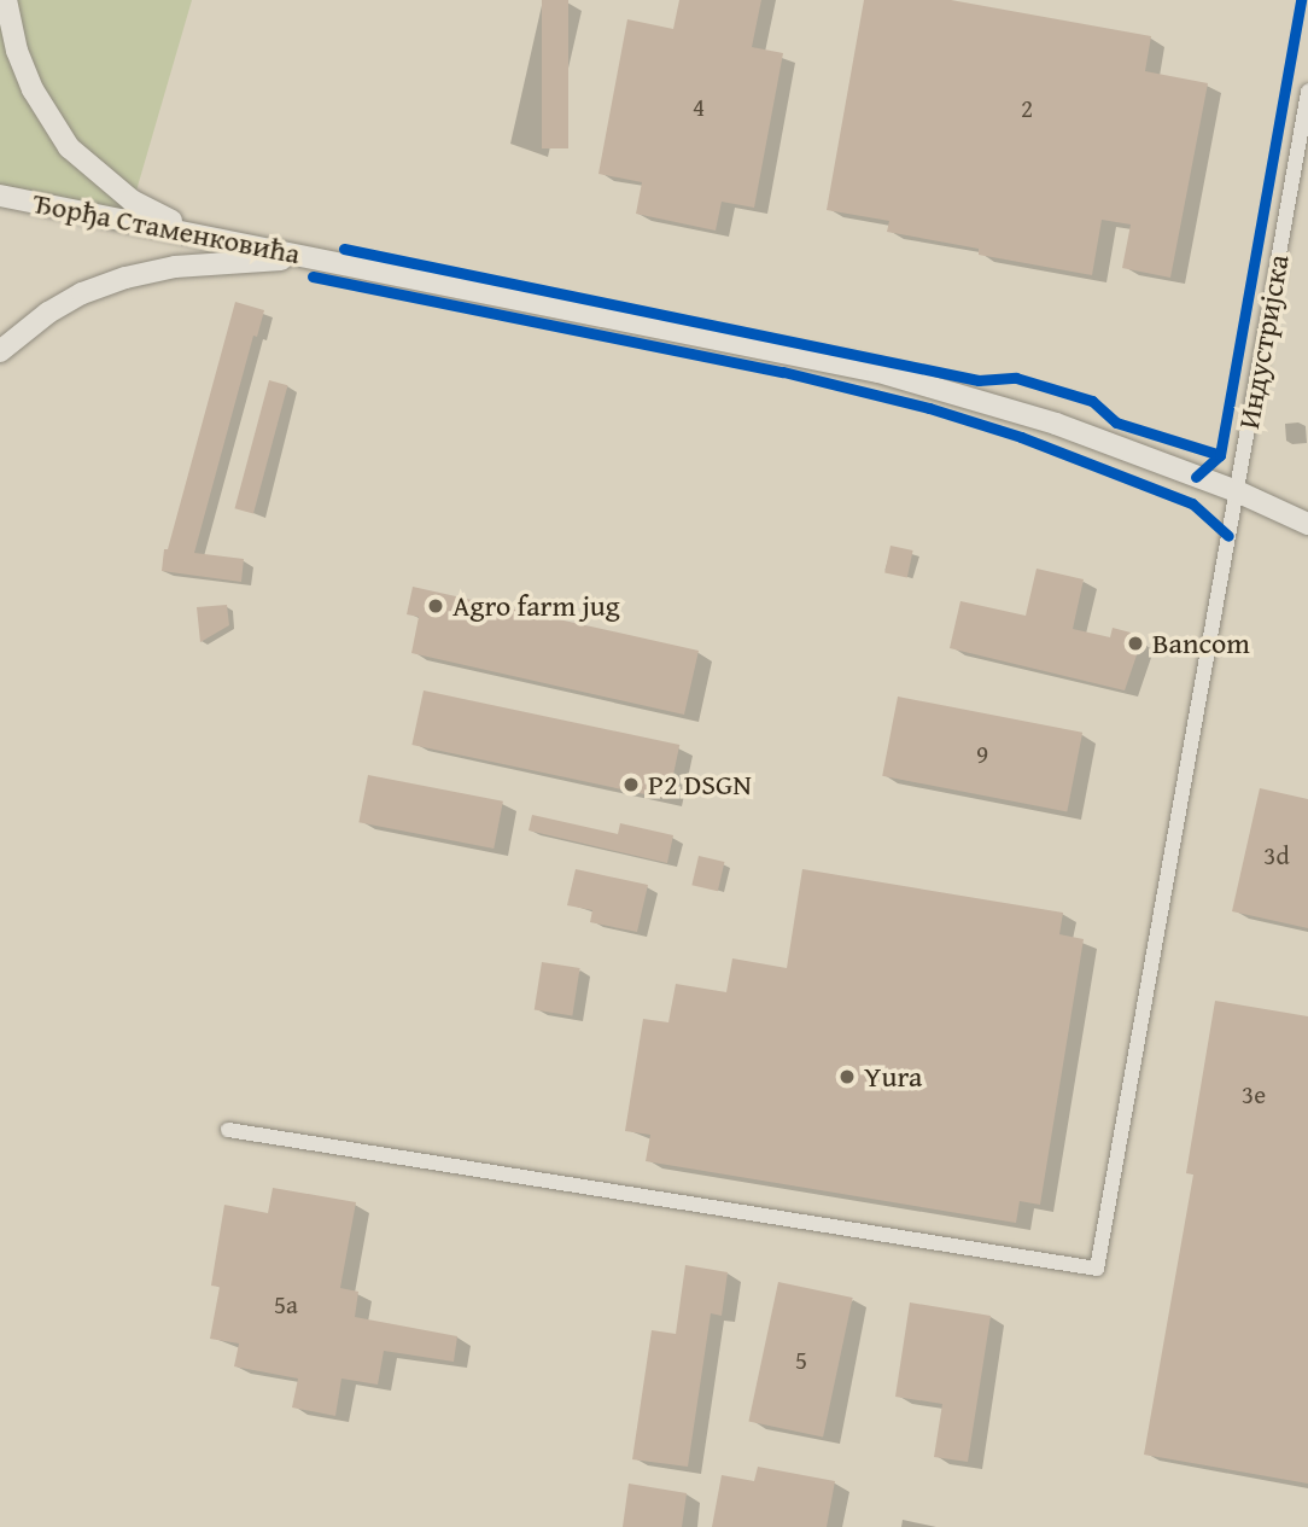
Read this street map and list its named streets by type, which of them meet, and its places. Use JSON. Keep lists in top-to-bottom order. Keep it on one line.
{"streets":{"street":["Ђорђа Стаменковића","Индустријска"]},"crossings":[["Ђорђа Стаменковића","Индустријска"]],"places":["Agro farm jug","Bancom","P2 DSGN","Yura"],"house_numbers":["4","2","9","3d","3e","5a","5"]}
